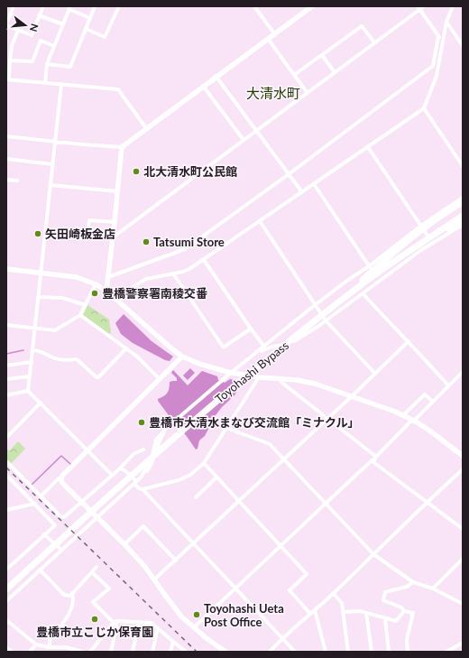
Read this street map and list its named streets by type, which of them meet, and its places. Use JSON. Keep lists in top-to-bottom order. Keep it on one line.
{"streets":{"highway":["Toyohashi Bypass"]},"districts":["大清水町"],"places":["北大清水町公民館","矢田崎板金店","Tatsumi Store","豊橋警察署南稜交番","豊橋市大清水まなび交流館「ミナクル」","Toyohashi Ueta Post Office","豊橋市立こじか保育園"],"north":"right"}
